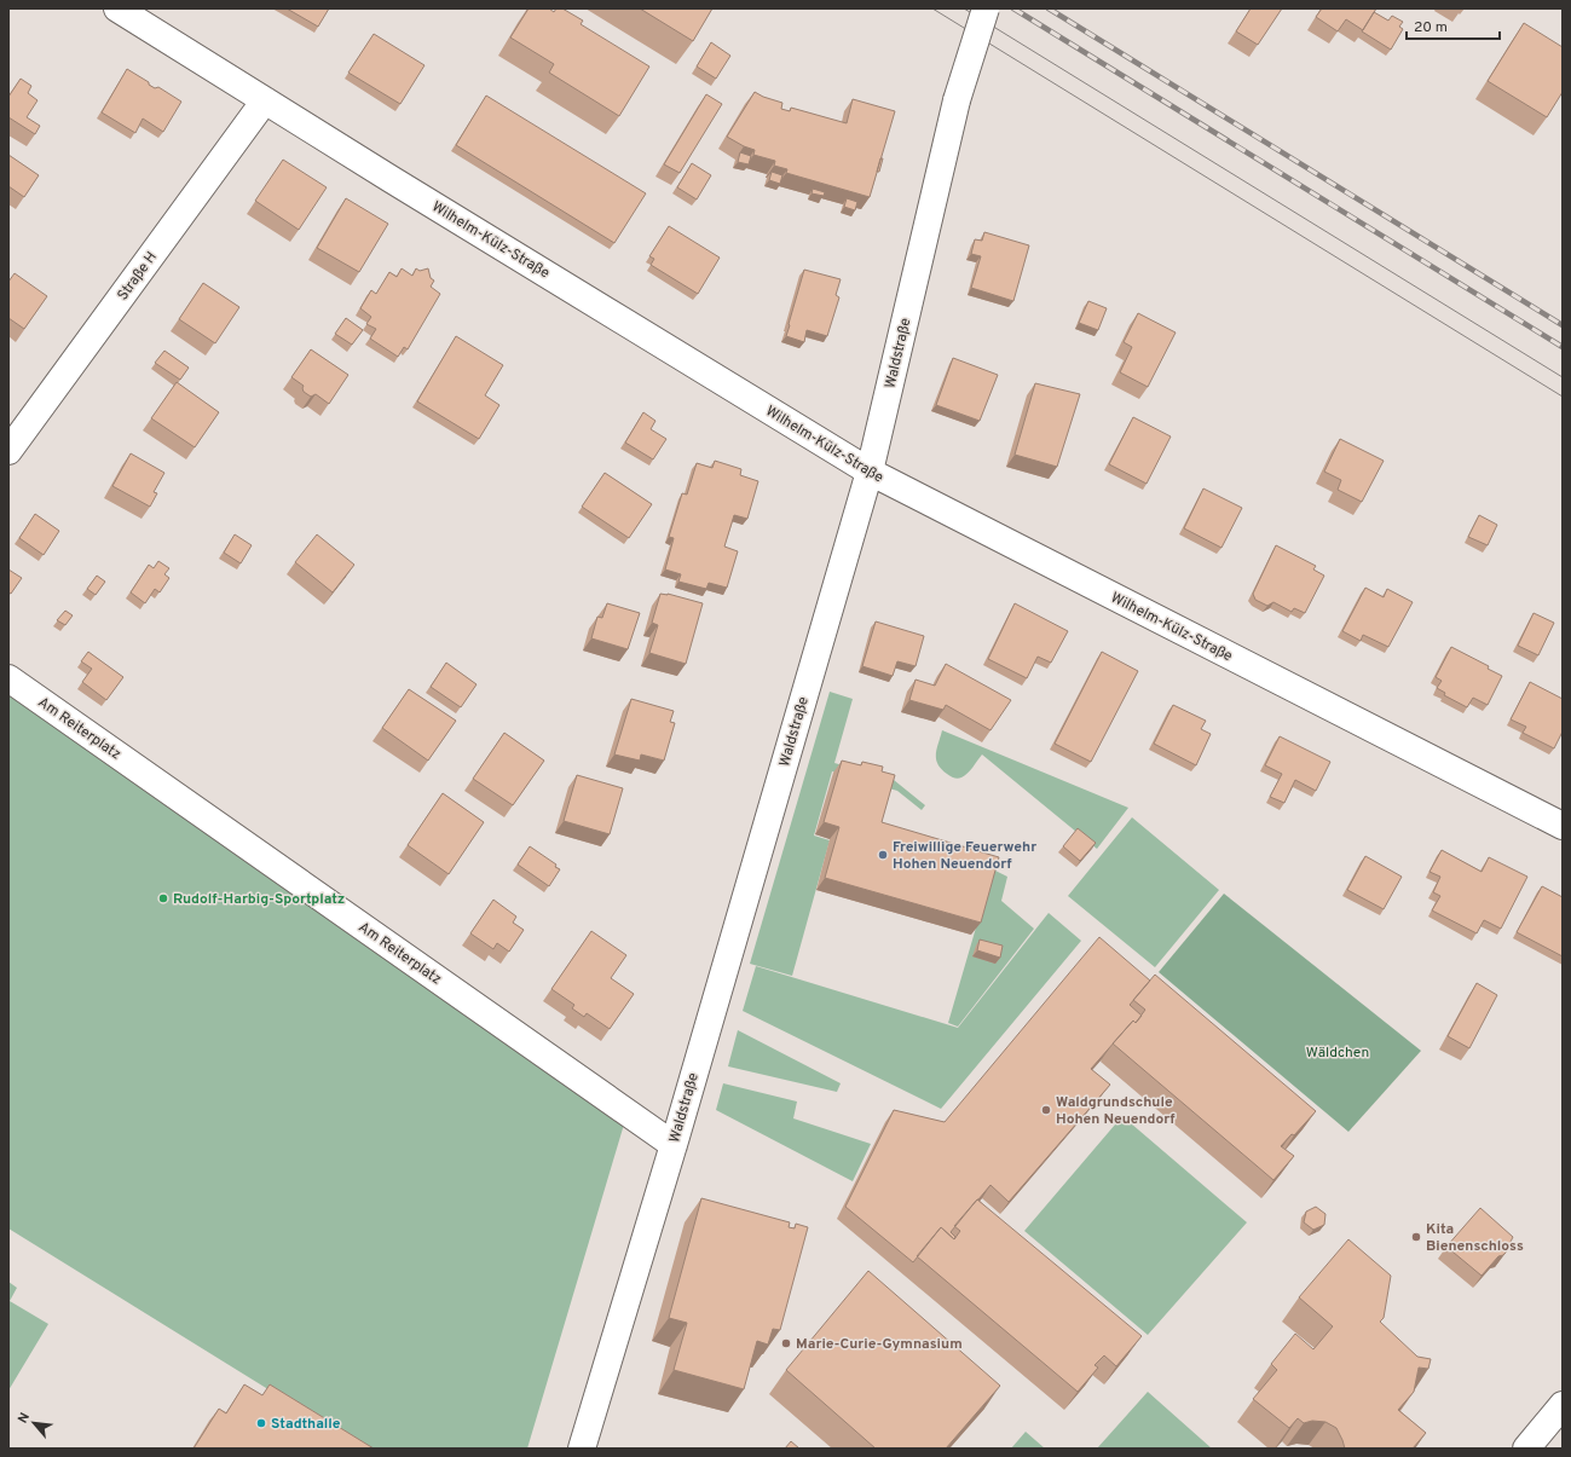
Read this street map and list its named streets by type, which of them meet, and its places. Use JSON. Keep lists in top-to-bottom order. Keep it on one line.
{"streets":{"street":["Wilhelm-Külz-Straße","Straße H","Waldstraße","Am Reiterplatz"]},"crossings":[["Wilhelm-Külz-Straße","Straße H"],["Wilhelm-Külz-Straße","Waldstraße"],["Waldstraße","Am Reiterplatz"]],"parks":["Wäldchen"],"places":["Freiwillige Feuerwehr Hohen Neuendorf","Rudolf-Harbig-Sportplatz","Waldgrundschule Hohen Neuendorf","Kita Bienenschloss","Marie-Curie-Gymnasium","Stadthalle"],"scale_bar":"20 m","north":"top left"}
